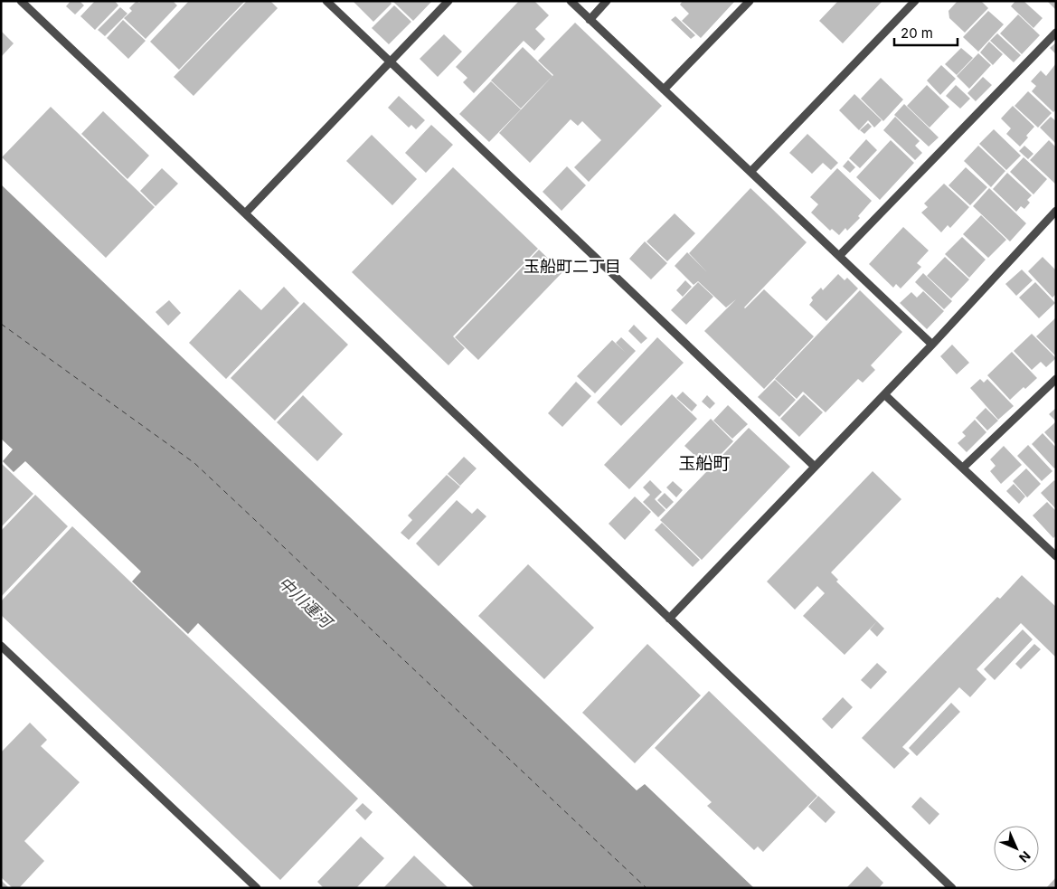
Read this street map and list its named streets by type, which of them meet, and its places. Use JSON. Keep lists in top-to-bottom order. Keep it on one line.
{"districts":["玉船町二丁目","玉船町"],"water":["中川運河"],"scale_bar":"20 m","north":"bottom right"}
